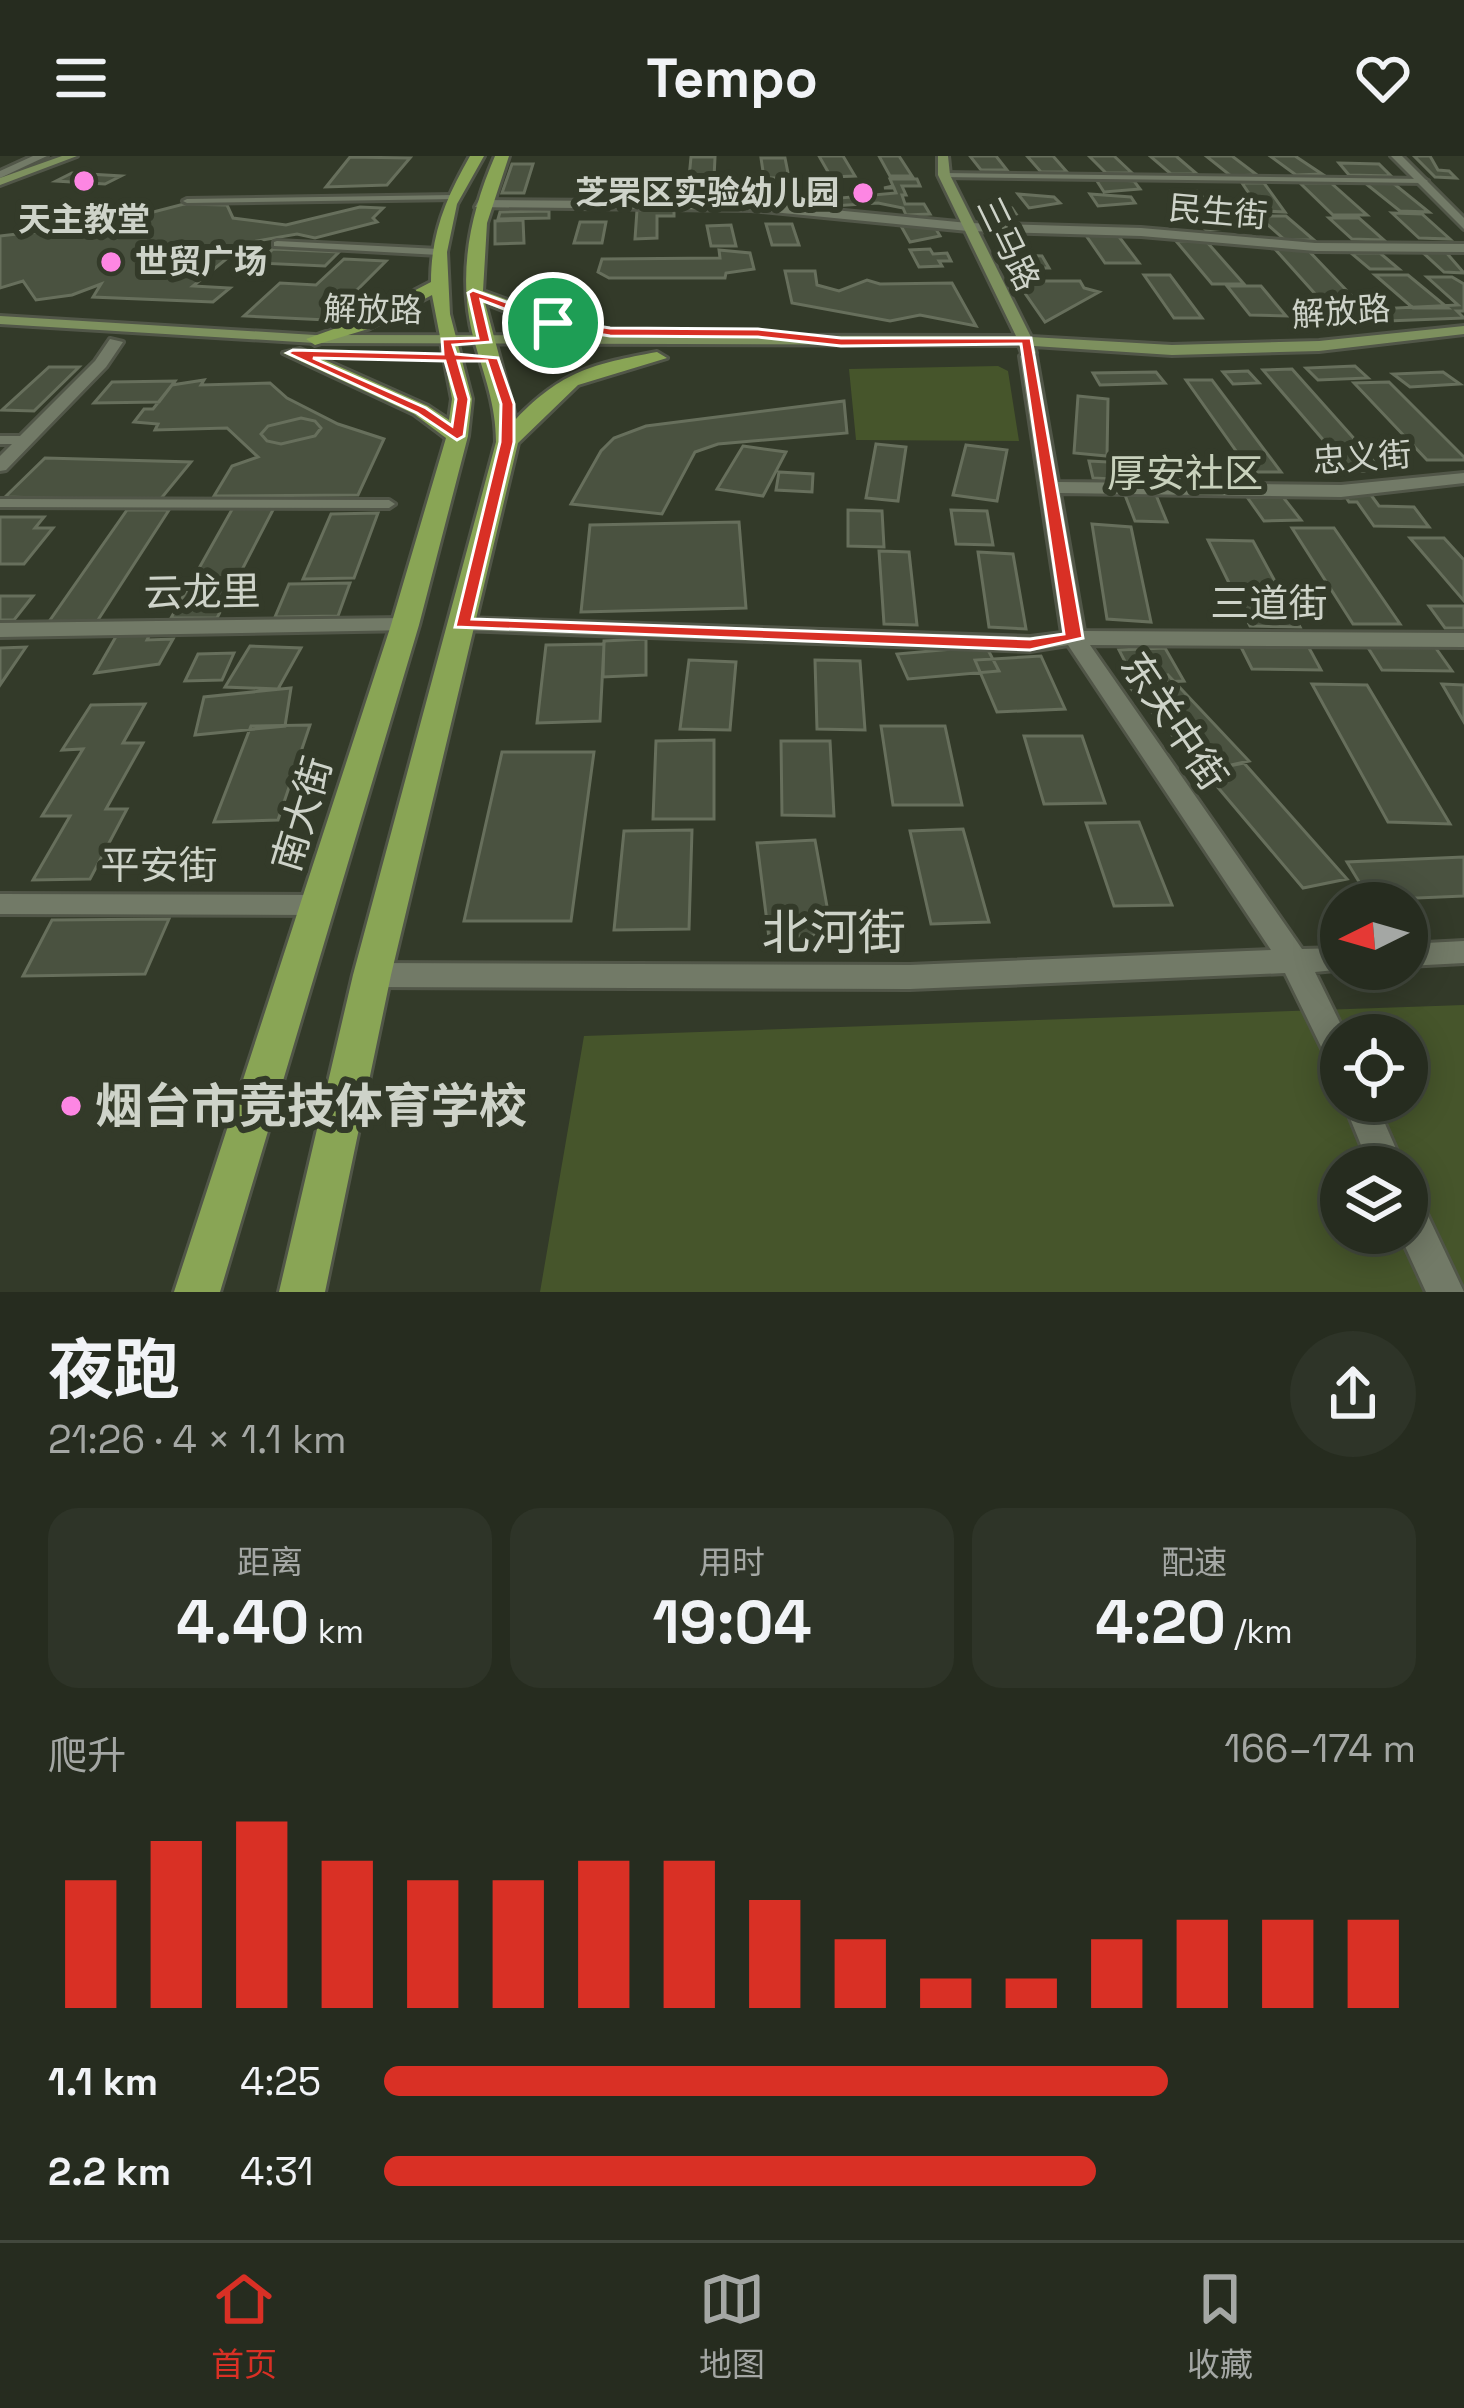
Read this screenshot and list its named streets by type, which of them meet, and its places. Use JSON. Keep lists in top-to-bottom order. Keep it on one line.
{"streets":{"main road":["三马路","解放路","南大街"],"street":["民生街","忠义街","云龙里","三道街","东关中街","平安街","北河街"]},"crossings":[["民生街","三马路"],["三马路","解放路"],["三马路","东关中街"],["解放路","东关中街"],["解放路","南大街"],["忠义街","东关中街"],["云龙里","南大街"],["三道街","东关中街"],["东关中街","北河街"],["南大街","平安街"]],"districts":["厚安社区"],"places":["天主教堂","芝罘区实验幼儿园","世贸广场","烟台市竞技体育学校"],"north":"left","page":{"header":"Tempo","heading":["夜跑","21:26 · 4 × 1.1 km"],"stats":[["距离","4.40 km"],["用时","19:04"],["配速","4:20 /km"]],"chart":["爬升","166–174 m"],"list":[{"name":"1.1 km","note":"4:25"},{"name":"2.2 km","note":"4:31"}],"tabs":["首页","地图","收藏"]}}
